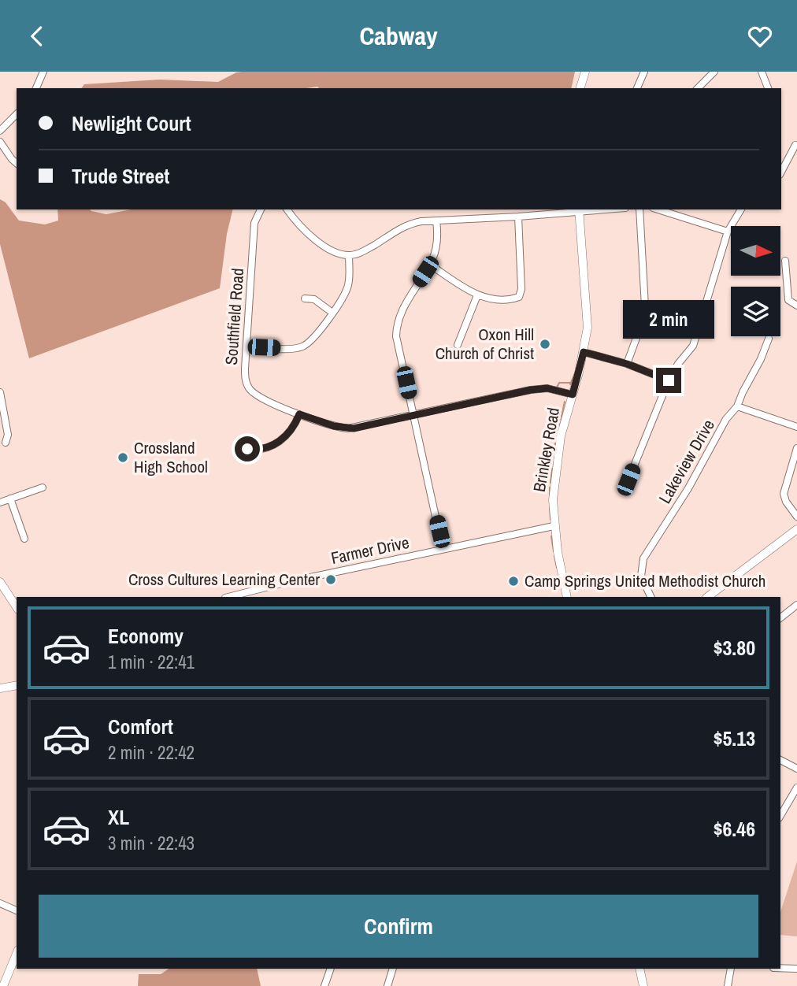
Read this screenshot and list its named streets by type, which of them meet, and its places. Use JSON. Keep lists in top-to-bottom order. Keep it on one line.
{"streets":{"main road":["Brinkley Road"],"street":["Southfield Road","Lakeview Drive","Farmer Drive"]},"crossings":[["Southfield Road","Brinkley Road"],["Brinkley Road","Farmer Drive"]],"places":["Oxon Hill Church of Christ","Crossland High School","Cross Cultures Learning Center","Camp Springs United Methodist Church"],"north":"right","page":{"header":"Cabway","banner":["Newlight Court","Trude Street"],"bubble":"2 min","list":[{"name":"Economy","note":"1 min · 22:41","value":"$3.80"},{"name":"Comfort","note":"2 min · 22:42","value":"$5.13"},{"name":"XL","note":"3 min · 22:43","value":"$6.46"}],"buttons":"Confirm"}}
